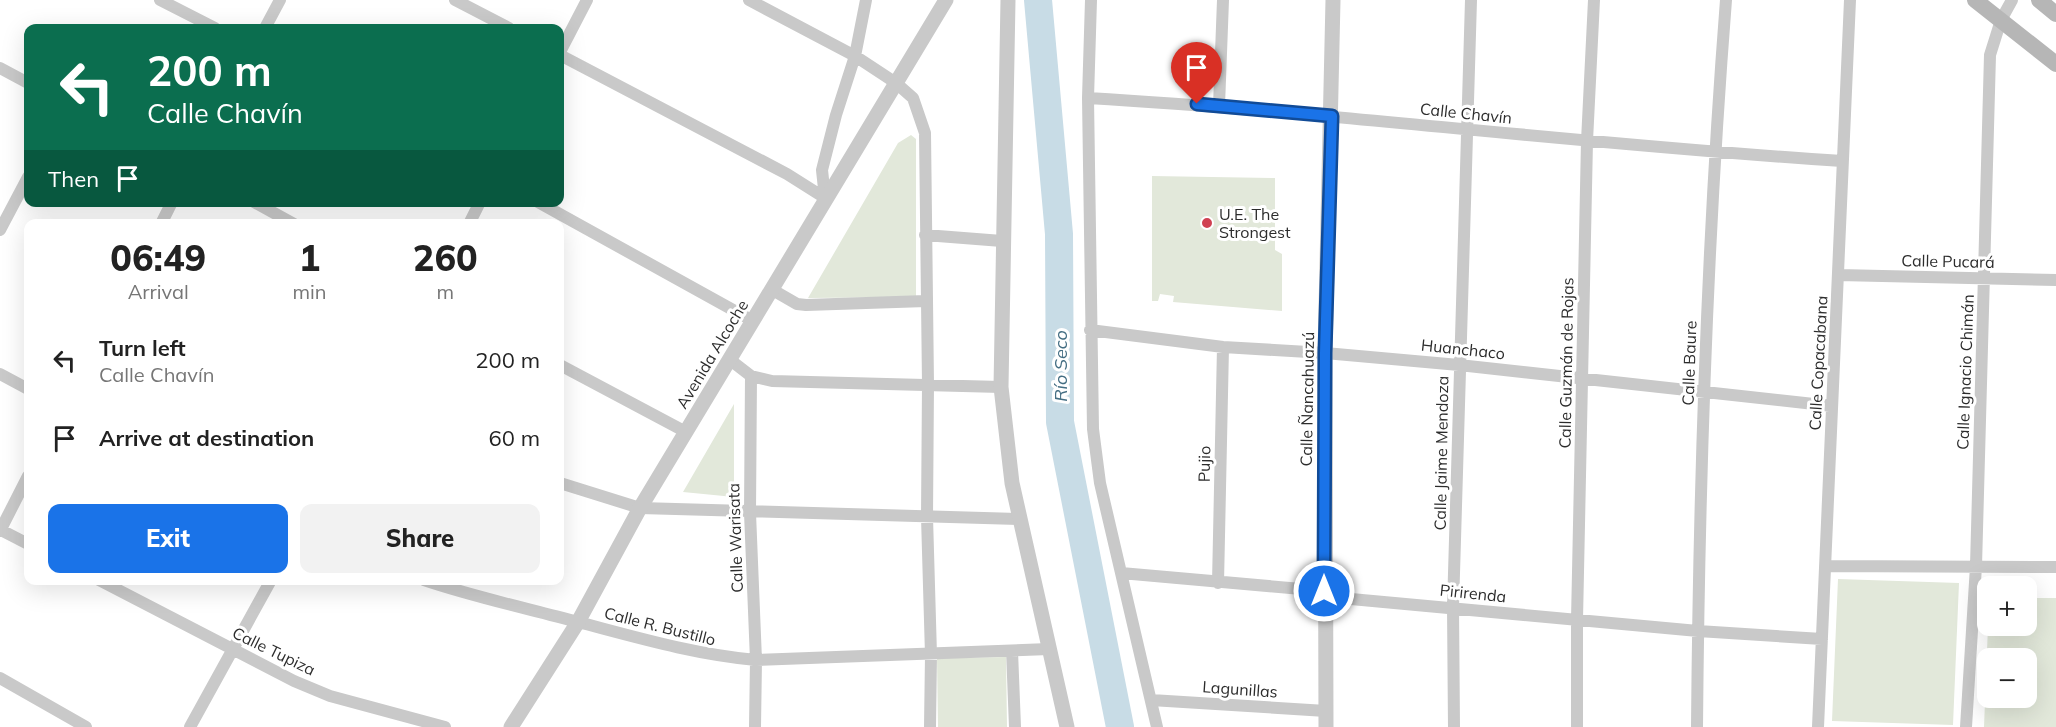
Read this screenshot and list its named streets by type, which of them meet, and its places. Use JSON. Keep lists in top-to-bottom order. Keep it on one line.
{"streets":{"street":["Calle Chavín","Calle Pucará","Huanchaco","Avenida Alcoche","Calle Guzmán de Rojas","Calle Baure","Calle Copacabana","Calle Ignacio Chimán","Calle Ñancahuazú","Calle Jaime Mendoza","Pujio","Calle Warisata","Pirirenda","Calle R. Bustillo","Calle Tupiza","Lagunillas"]},"crossings":[["Calle Chavín","Calle Guzmán de Rojas"],["Calle Chavín","Calle Baure"],["Calle Chavín","Calle Copacabana"],["Calle Chavín","Calle Ñancahuazú"],["Calle Chavín","Calle Jaime Mendoza"],["Calle Pucará","Calle Copacabana"],["Calle Pucará","Calle Ignacio Chimán"],["Huanchaco","Calle Guzmán de Rojas"],["Huanchaco","Calle Baure"],["Huanchaco","Calle Copacabana"],["Huanchaco","Calle Ñancahuazú"],["Huanchaco","Calle Jaime Mendoza"],["Huanchaco","Pujio"],["Avenida Alcoche","Calle R. Bustillo"],["Calle Guzmán de Rojas","Pirirenda"],["Calle Baure","Pirirenda"],["Calle Copacabana","Pirirenda"],["Calle Ñancahuazú","Pirirenda"],["Calle Ñancahuazú","Lagunillas"],["Calle Jaime Mendoza","Pirirenda"],["Pujio","Pirirenda"],["Calle Warisata","Calle R. Bustillo"]],"water":["Río Seco"],"places":["U.E. The Strongest"],"page":{"turn":["200 m","Calle Chavín"],"then":"Then","eta":["06:49","Arrival","1","min","260","m"],"list":[{"name":"Turn left","note":"Calle Chavín","value":"200 m"},{"name":"Arrive at destination","value":"60 m"}],"buttons":["Exit","Share"],"map_buttons":["+","−"]}}
